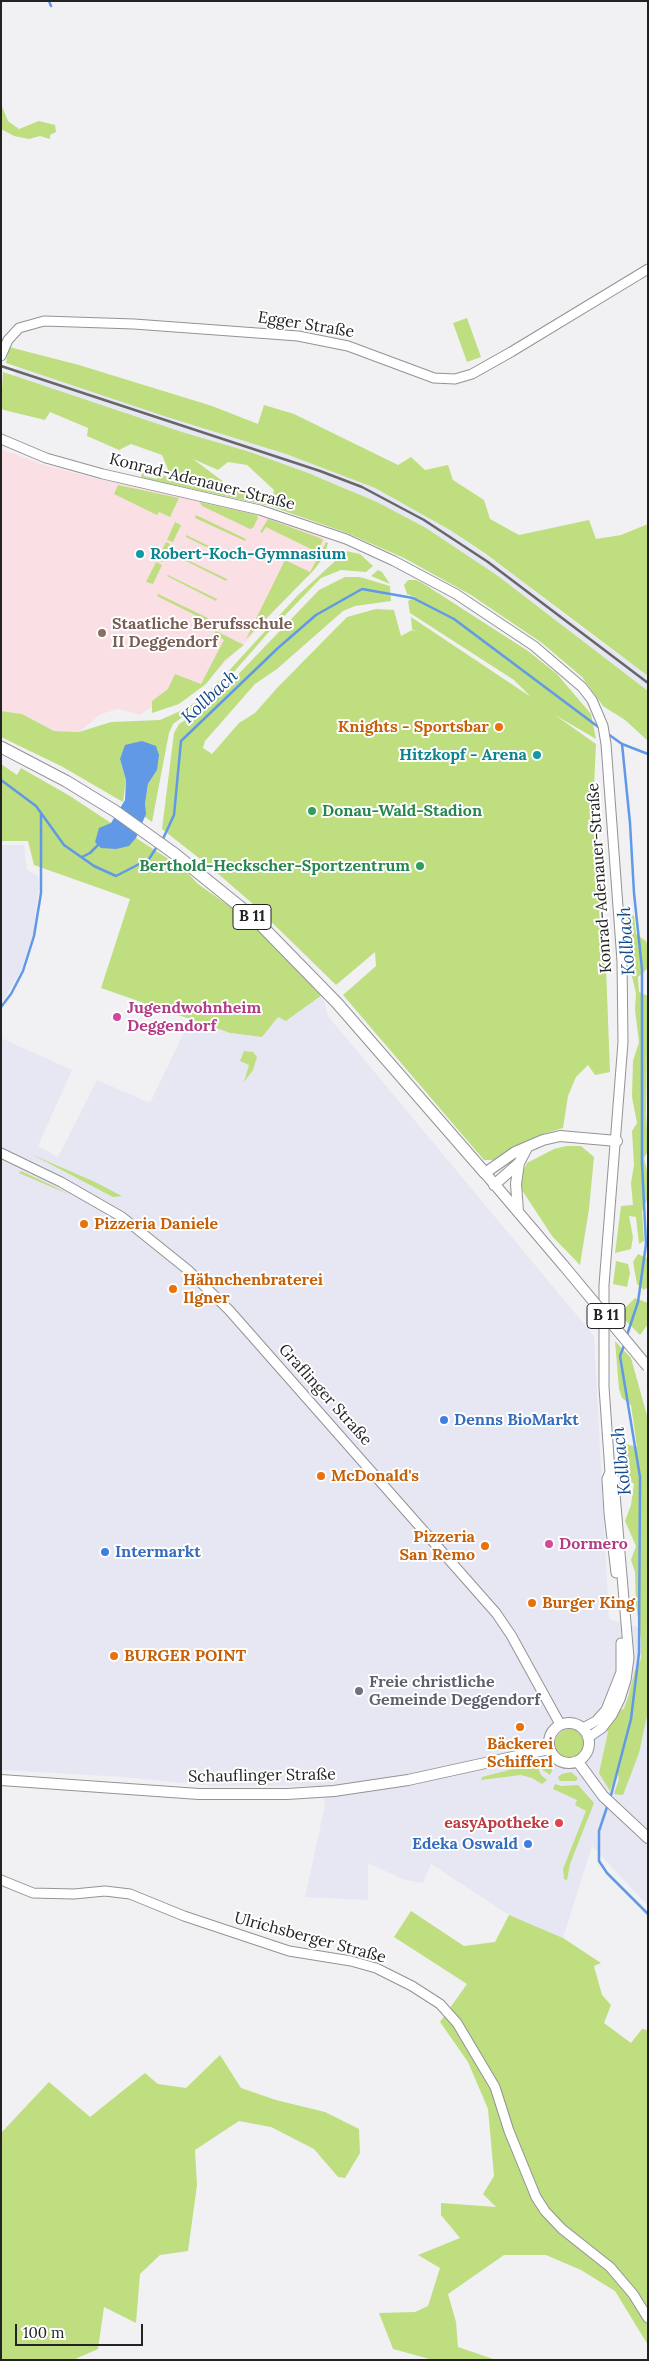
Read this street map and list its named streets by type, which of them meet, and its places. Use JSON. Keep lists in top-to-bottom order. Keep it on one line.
{"streets":{"highway":["B 11"],"main road":["Schauflinger Straße"],"street":["Egger Straße","Konrad-Adenauer-Straße","Graflinger Straße","Ulrichsberger Straße"]},"crossings":[["Konrad-Adenauer-Straße","Graflinger Straße"],["Konrad-Adenauer-Straße","Schauflinger Straße"],["Graflinger Straße","Schauflinger Straße"]],"water":["Kollbach"],"places":["Robert-Koch-Gymnasium","Staatliche Berufsschule II Deggendorf","Knights - Sportsbar","Hitzkopf - Arena","Donau-Wald-Stadion","Berthold-Heckscher-Sportzentrum","Jugendwohnheim Deggendorf","Pizzeria Daniele","Hähnchenbraterei Ilgner","Denns BioMarkt","McDonald's","Dormero","Pizzeria San Remo","Intermarkt","Burger King","BURGER POINT","Freie christliche Gemeinde Deggendorf","Bäckerei Schifferl","easyApotheke","Edeka Oswald"],"scale_bar":"100 m"}
